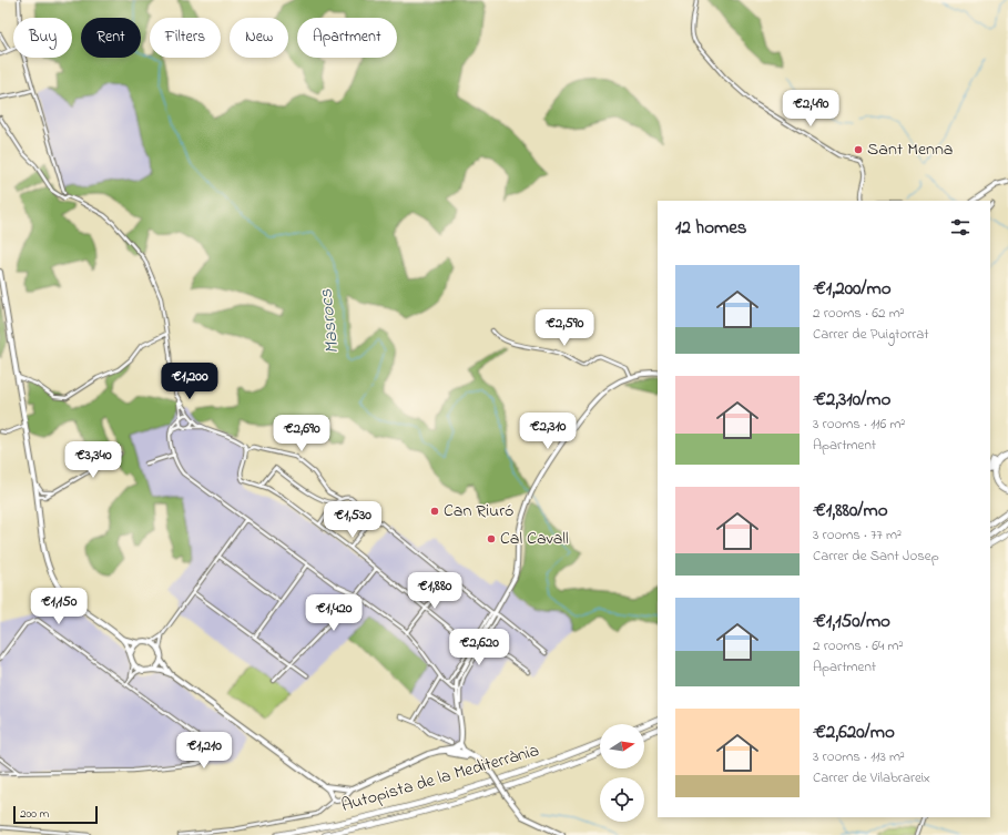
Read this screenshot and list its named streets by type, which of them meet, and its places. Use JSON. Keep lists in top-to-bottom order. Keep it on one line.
{"streets":{"highway":["Autopista de la Mediterrània"]},"water":["Masrocs"],"places":["Sant Menna","Can Riuró","Cal Cavall"],"scale_bar":"200 m","north":"right","page":{"chip":["Buy","Rent","Filters","New","Apartment"],"price":["€2,490","€2,590","€1,200","€2,310","€2,690","€3,340","€1,530","€1,880","€1,150","€1,420","€2,620","€1,210"],"heading":"12 homes","list":[{"name":"€1,200/mo","note":"2 rooms · 62 m² · Carrer de Puigtorrat"},{"name":"€2,310/mo","note":"3 rooms · 116 m² · Apartment"},{"name":"€1,880/mo","note":"3 rooms · 77 m² · Carrer de Sant Josep"},{"name":"€1,150/mo","note":"2 rooms · 64 m² · Apartment"},{"name":"€2,620/mo","note":"3 rooms · 113 m² · Carrer de Vilabrareix"}],"scale":"200 m"}}
